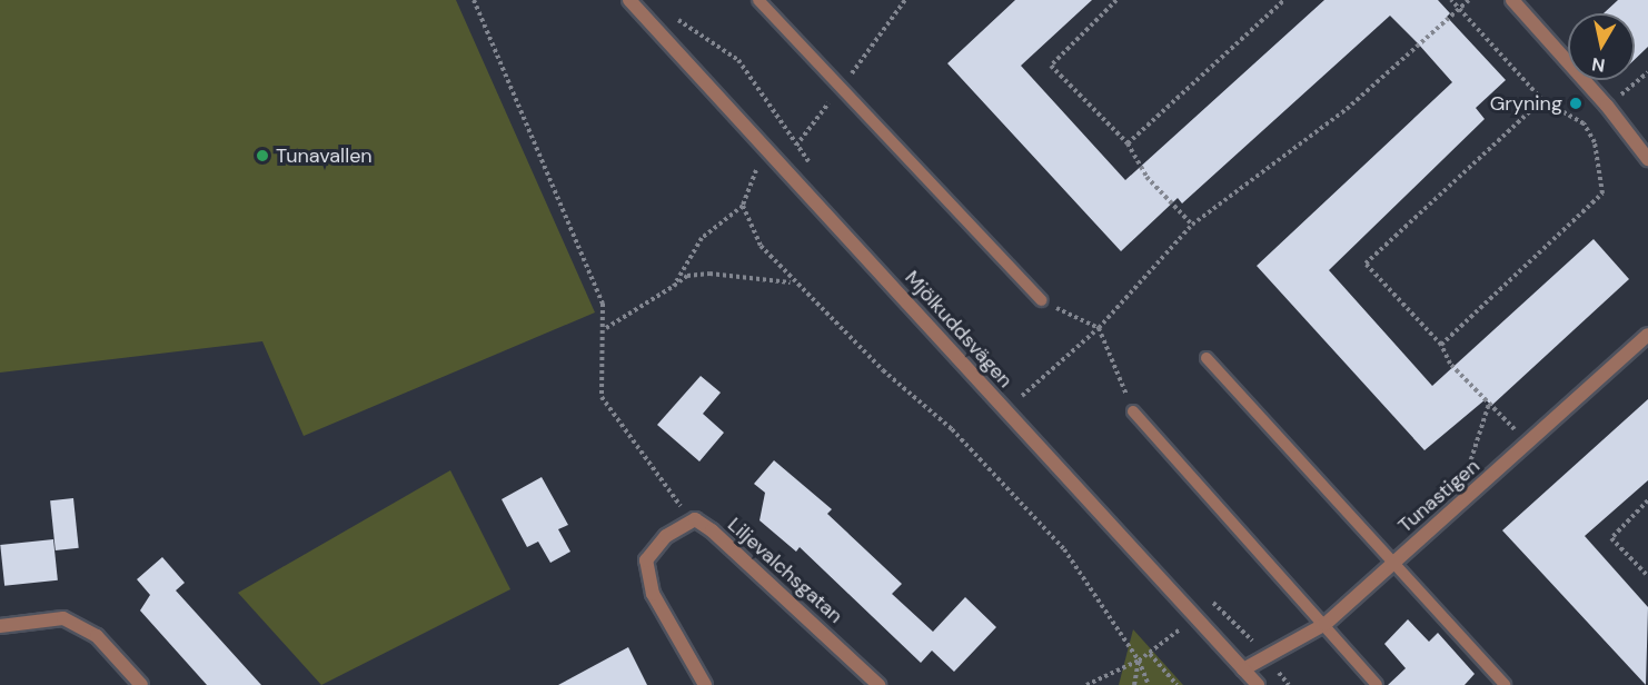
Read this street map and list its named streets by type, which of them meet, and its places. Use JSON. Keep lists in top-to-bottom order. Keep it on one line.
{"streets":{"street":["Mjölkuddsvägen","Tunastigen","Liljevalchsgatan"]},"crossings":[["Mjölkuddsvägen","Tunastigen"]],"places":["Gryning","Tunavallen"],"north":"bottom"}
